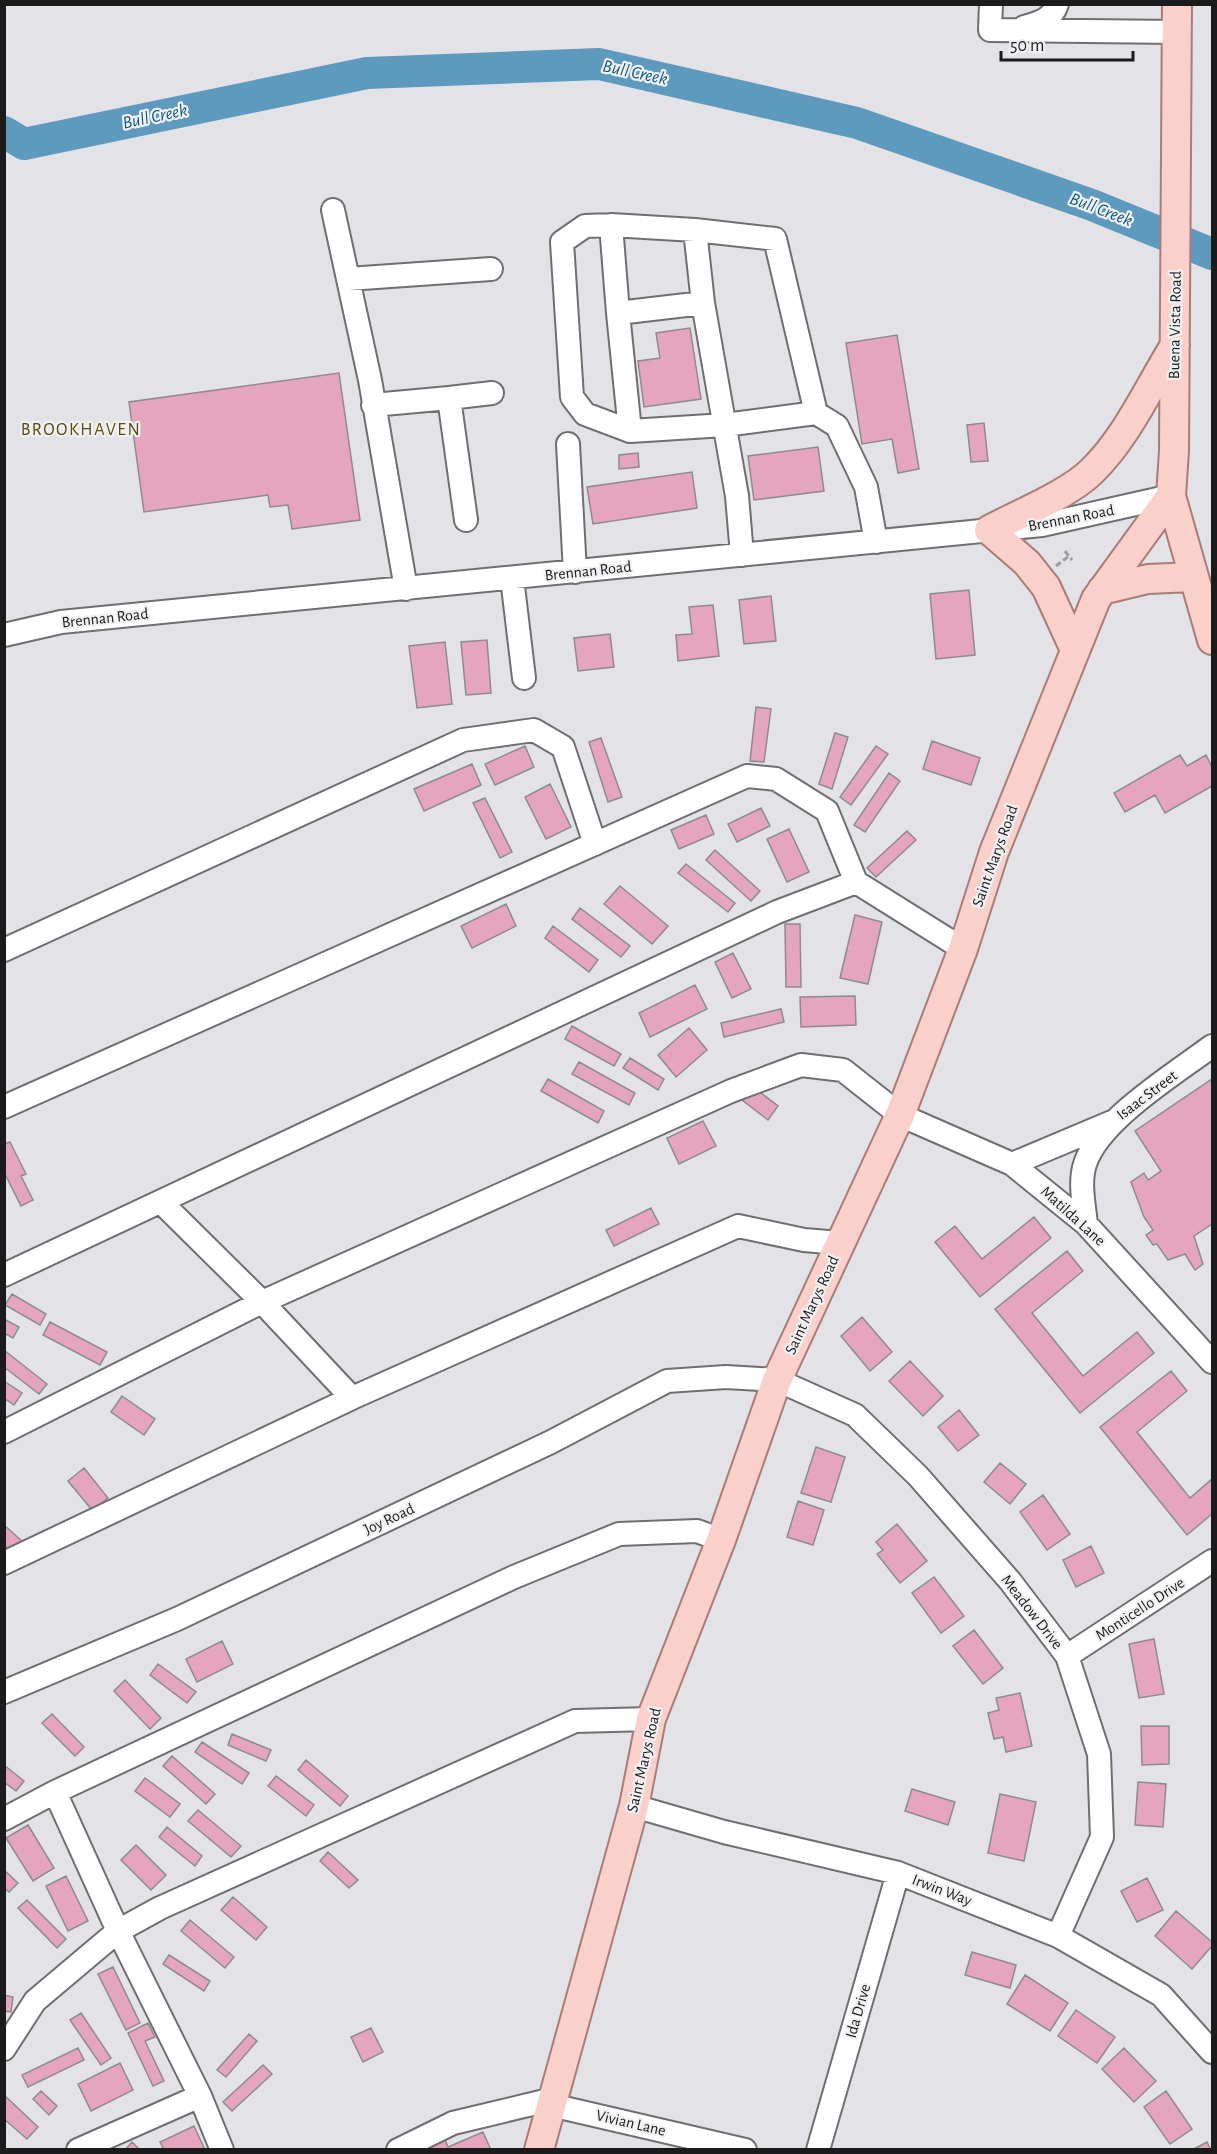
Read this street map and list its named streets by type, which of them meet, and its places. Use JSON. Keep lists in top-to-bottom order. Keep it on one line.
{"streets":{"main road":["Buena Vista Road","Saint Marys Road"],"street":["Brennan Road","Isaac Street","Matilda Lane","Joy Road","Monticello Drive","Meadow Drive","Irwin Way","Ida Drive","Vivian Lane"]},"crossings":[["Buena Vista Road","Brennan Road"],["Buena Vista Road","Saint Marys Road"],["Brennan Road","Saint Marys Road"],["Saint Marys Road","Matilda Lane"],["Saint Marys Road","Joy Road"],["Saint Marys Road","Meadow Drive"],["Saint Marys Road","Irwin Way"],["Saint Marys Road","Vivian Lane"],["Isaac Street","Matilda Lane"],["Joy Road","Meadow Drive"],["Monticello Drive","Meadow Drive"],["Meadow Drive","Irwin Way"],["Irwin Way","Ida Drive"]],"districts":["BROOKHAVEN"],"water":["Bull Creek"],"scale_bar":"50 m"}
